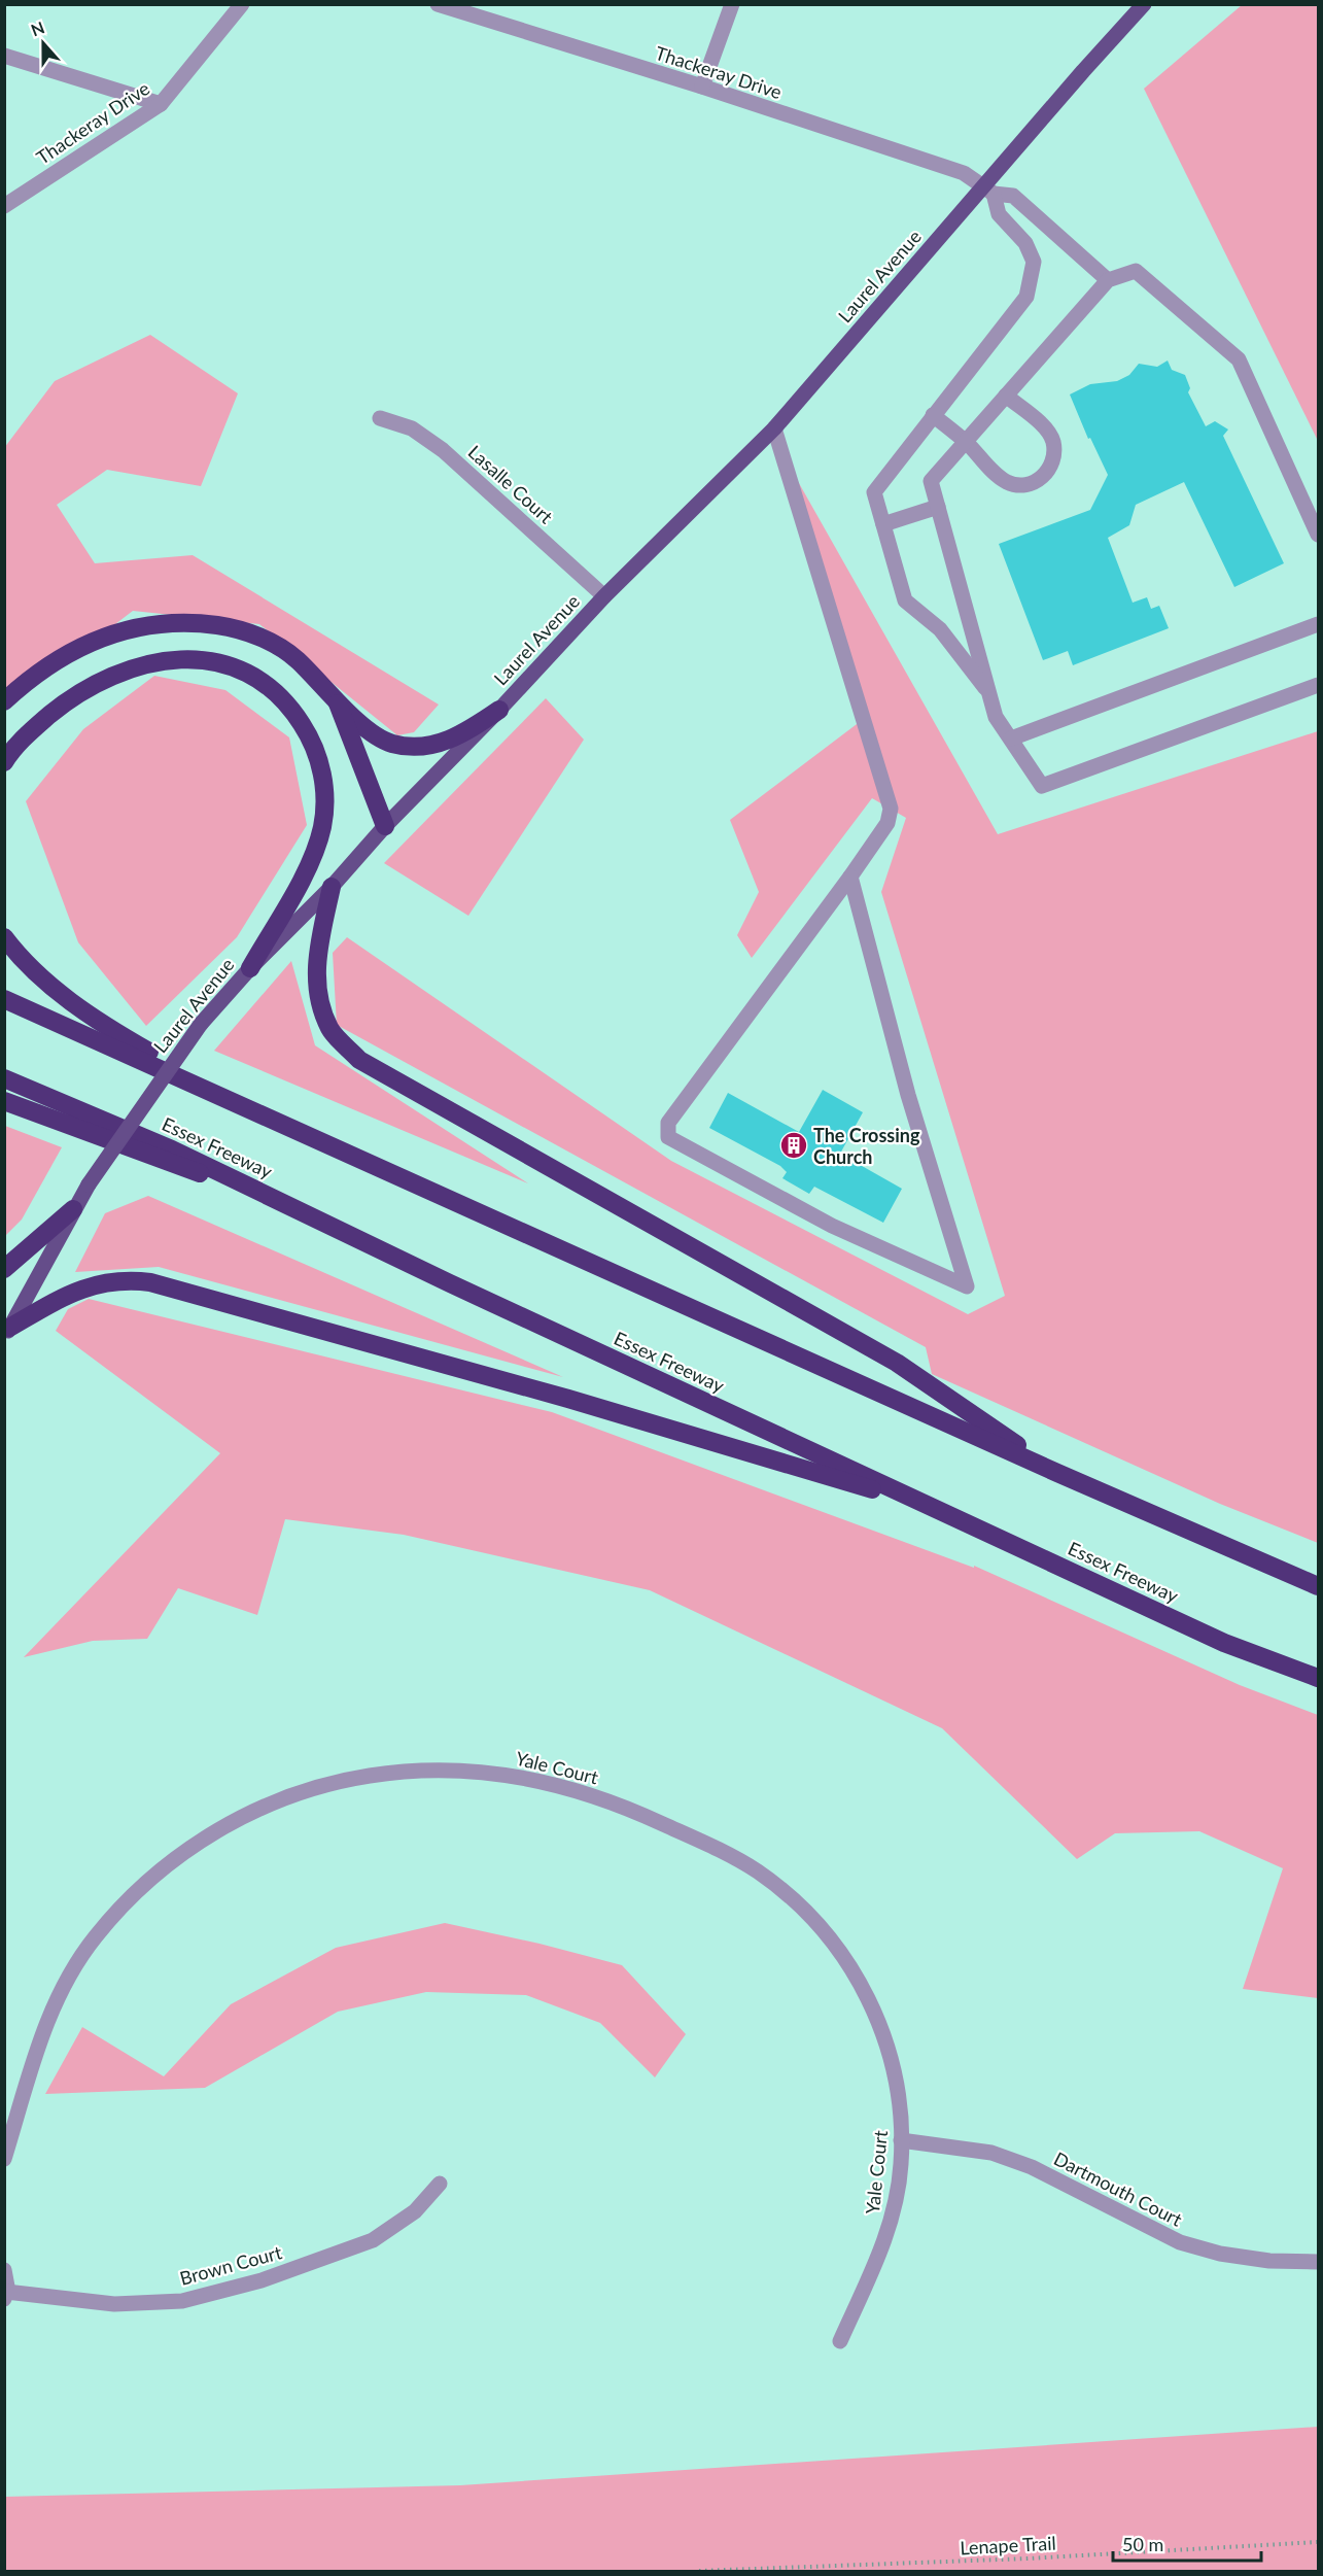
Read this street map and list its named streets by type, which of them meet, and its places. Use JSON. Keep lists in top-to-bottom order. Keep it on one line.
{"streets":{"highway":["Essex Freeway"],"main road":["Laurel Avenue"],"street":["Thackeray Drive","Lasalle Court","Yale Court","Dartmouth Court","Brown Court"],"path":["Lenape Trail"]},"crossings":[["Thackeray Drive","Laurel Avenue"],["Laurel Avenue","Lasalle Court"],["Yale Court","Dartmouth Court"]],"places":{"building":["The Crossing Church"]},"scale_bar":"50 m","north":"top"}
